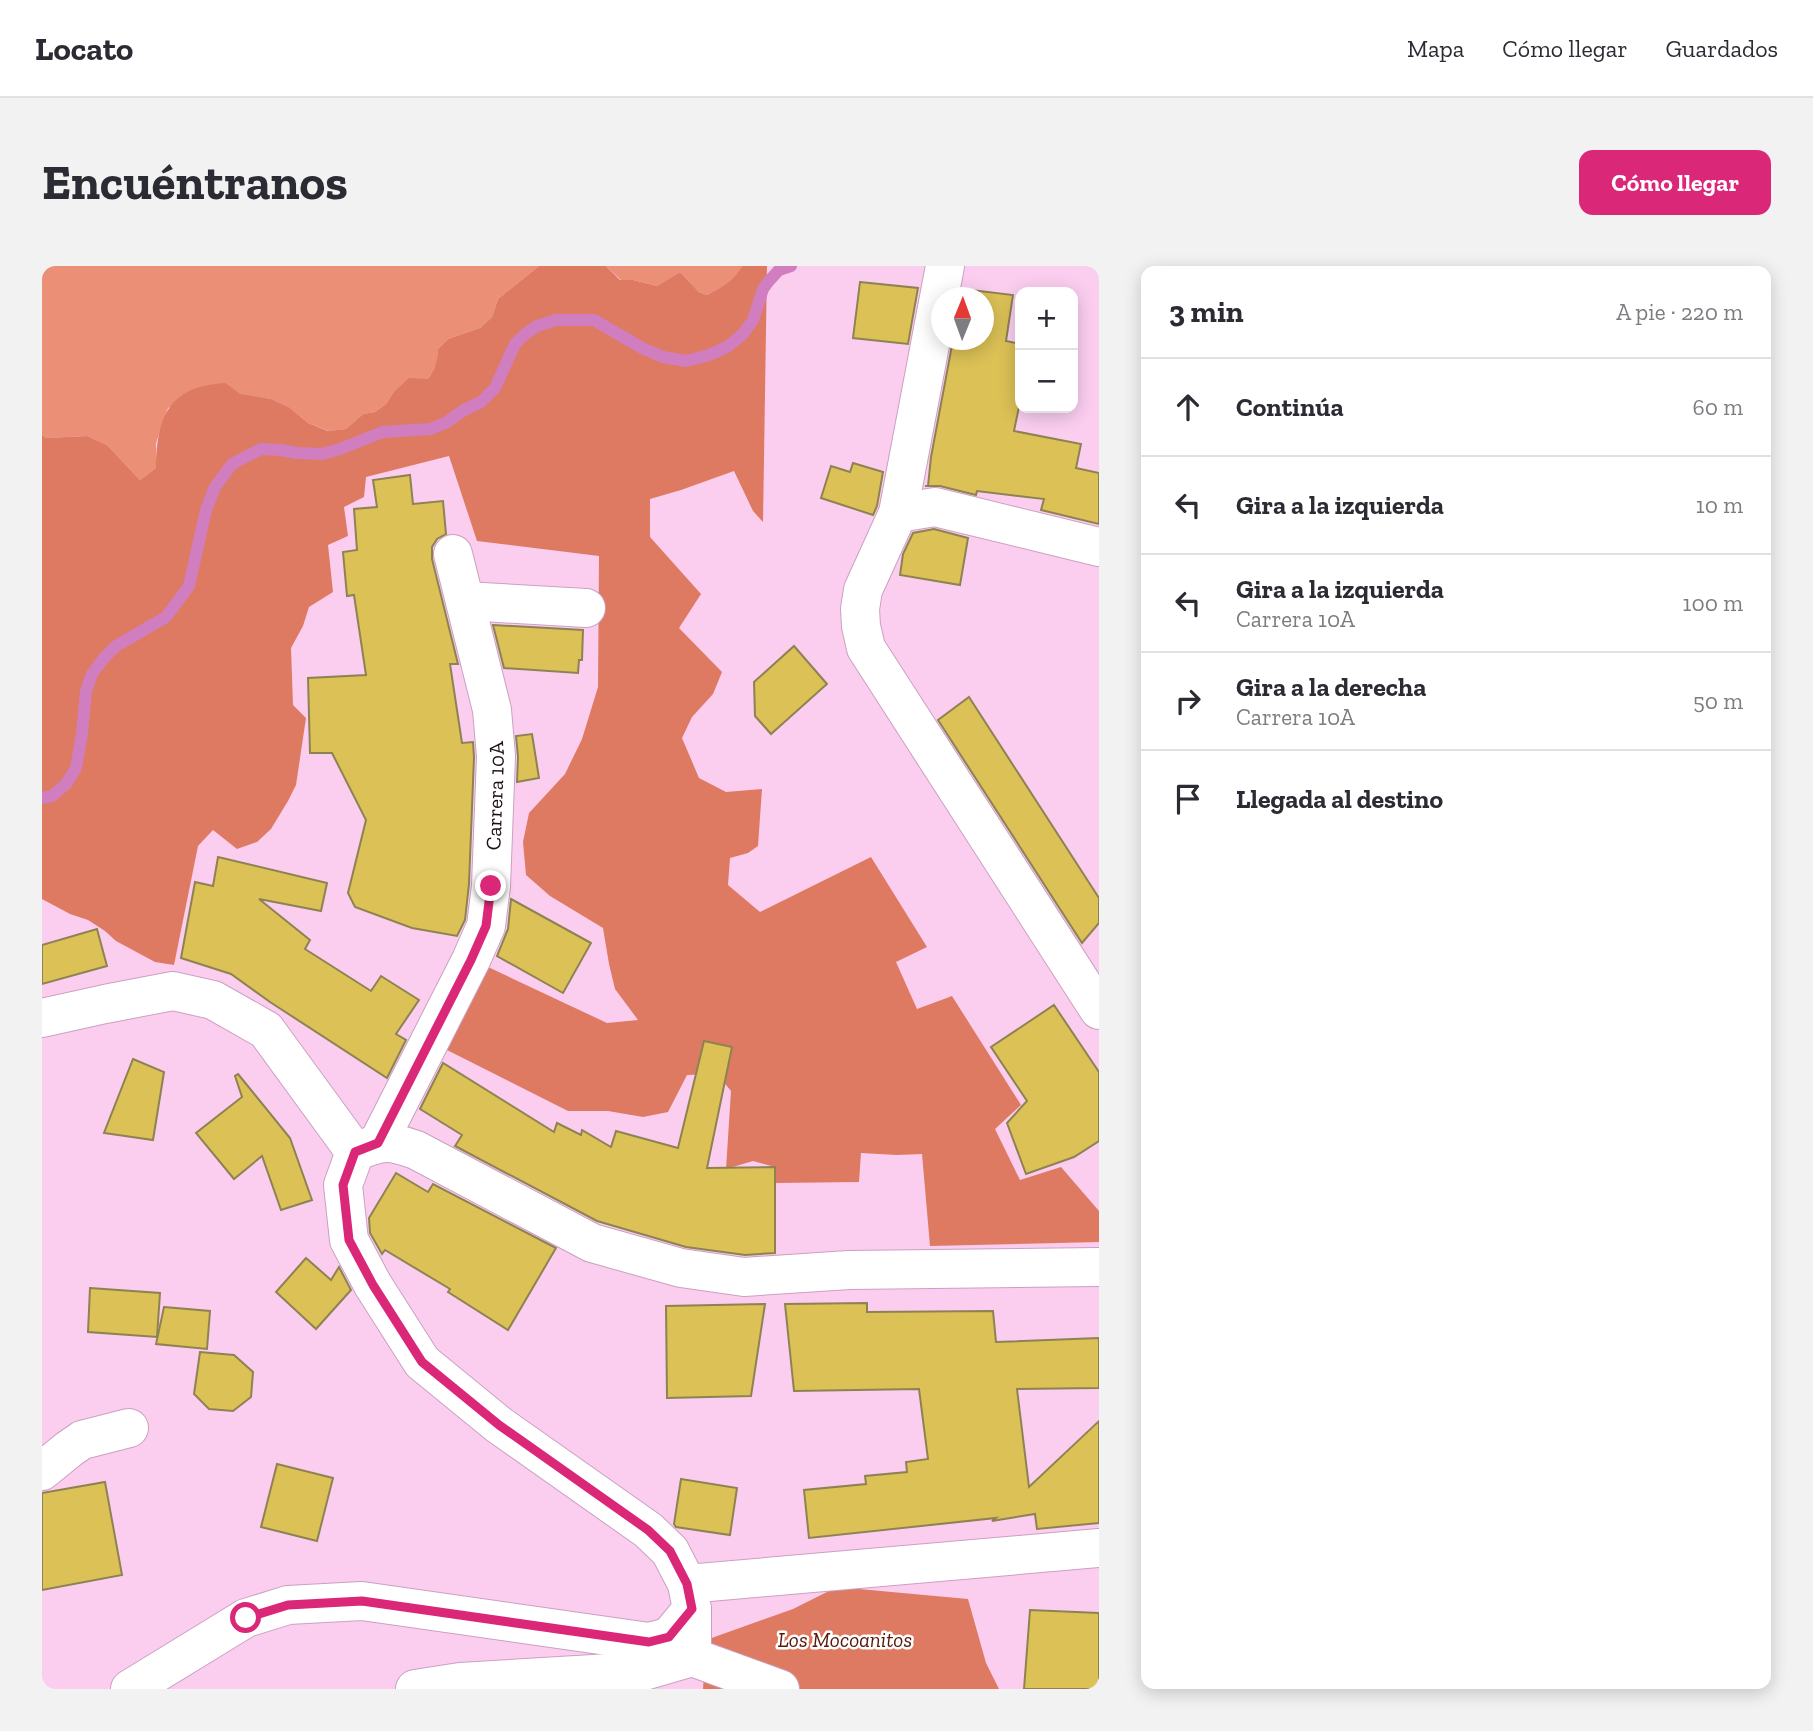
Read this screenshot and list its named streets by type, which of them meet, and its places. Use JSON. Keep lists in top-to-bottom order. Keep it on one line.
{"streets":{"street":["Carrera 10A"]},"parks":["Los Mocoanitos"],"north":"top","page":{"header":"Locato","nav":["Mapa","Cómo llegar","Guardados"],"buttons":"Cómo llegar","title":"Encuéntranos","heading":["3 min","A pie · 220 m"],"map_buttons":["+","−"],"list":[["Continúa","60 m"],["Gira a la izquierda","10 m"],["Gira a la izquierda","Carrera 10A","100 m"],["Gira a la derecha","Carrera 10A","50 m"],"Llegada al destino"]}}
